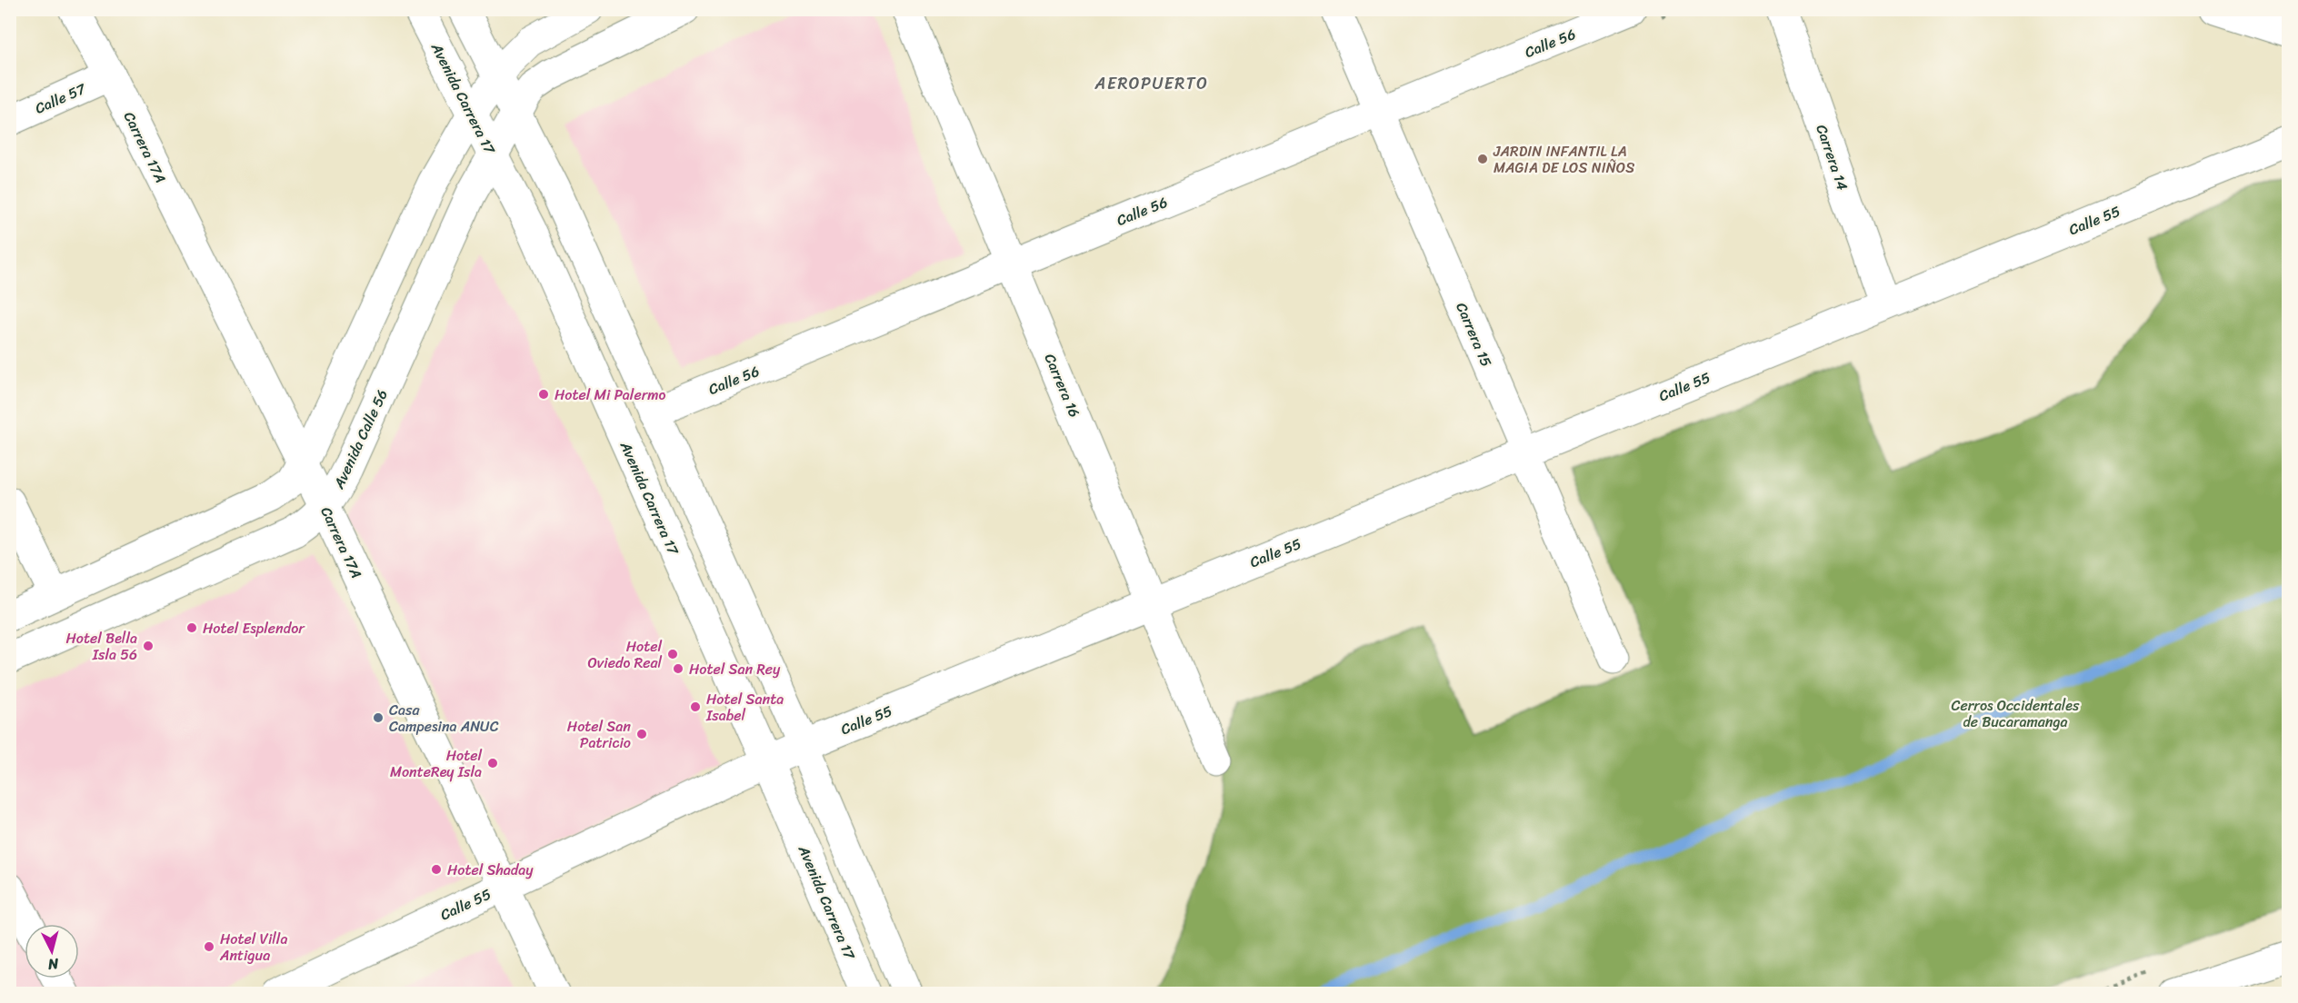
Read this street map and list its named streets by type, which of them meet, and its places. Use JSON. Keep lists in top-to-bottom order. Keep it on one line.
{"streets":{"street":["Calle 56","Calle 57","Avenida Carrera 17","Carrera 17A","Carrera 14","Calle 55","Carrera 15","Carrera 16","Avenida Calle 56"]},"crossings":[["Calle 56","Carrera 15"],["Calle 56","Carrera 16"],["Calle 57","Carrera 17A"],["Avenida Carrera 17","Calle 55"],["Avenida Carrera 17","Avenida Calle 56"],["Carrera 17A","Calle 55"],["Carrera 17A","Avenida Calle 56"],["Carrera 14","Calle 55"],["Calle 55","Carrera 15"],["Calle 55","Carrera 16"]],"districts":["AEROPUERTO"],"parks":["Cerros Occidentales de Bucaramanga"],"places":["JARDIN INFANTIL LA MAGIA DE LOS NIÑOS","Hotel Mi Palermo","Hotel Esplendor","Hotel Bella Isla 56","Hotel Oviedo Real","Hotel San Rey","Hotel Santa Isabel","Casa Campesina ANUC","Hotel San Patricio","Hotel MonteRey Isla","Hotel Shaday","Hotel Villa Antigua"],"north":"bottom"}
